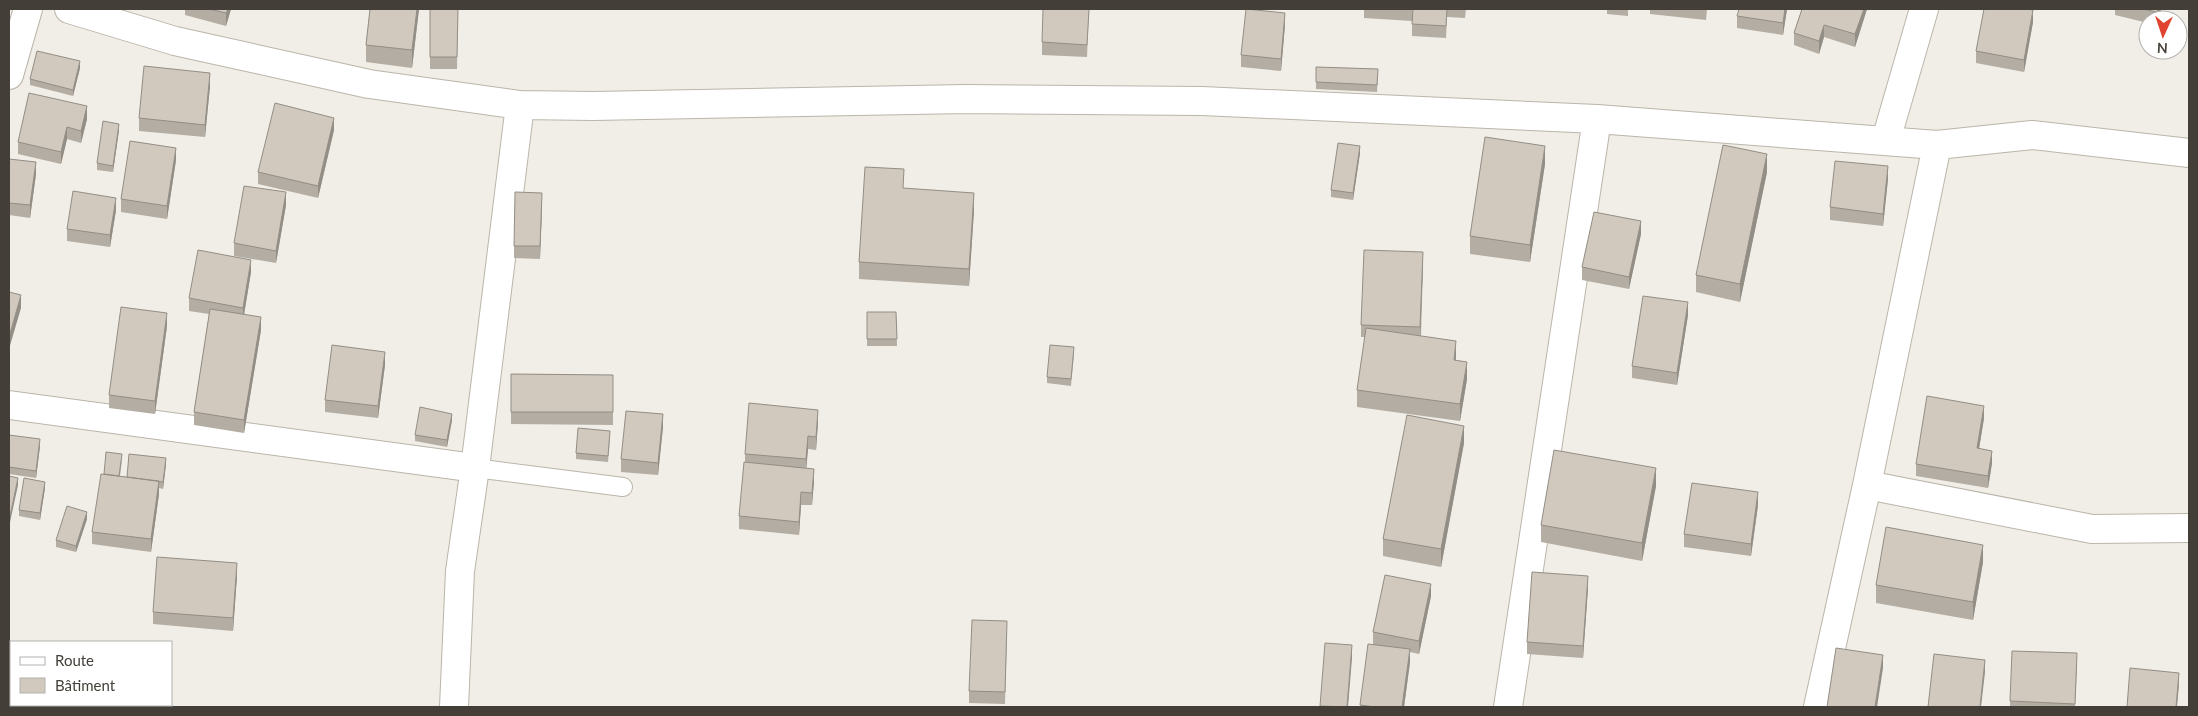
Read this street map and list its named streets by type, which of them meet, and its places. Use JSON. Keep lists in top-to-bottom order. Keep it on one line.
{"legend":["Route","Bâtiment"],"north":"bottom"}
